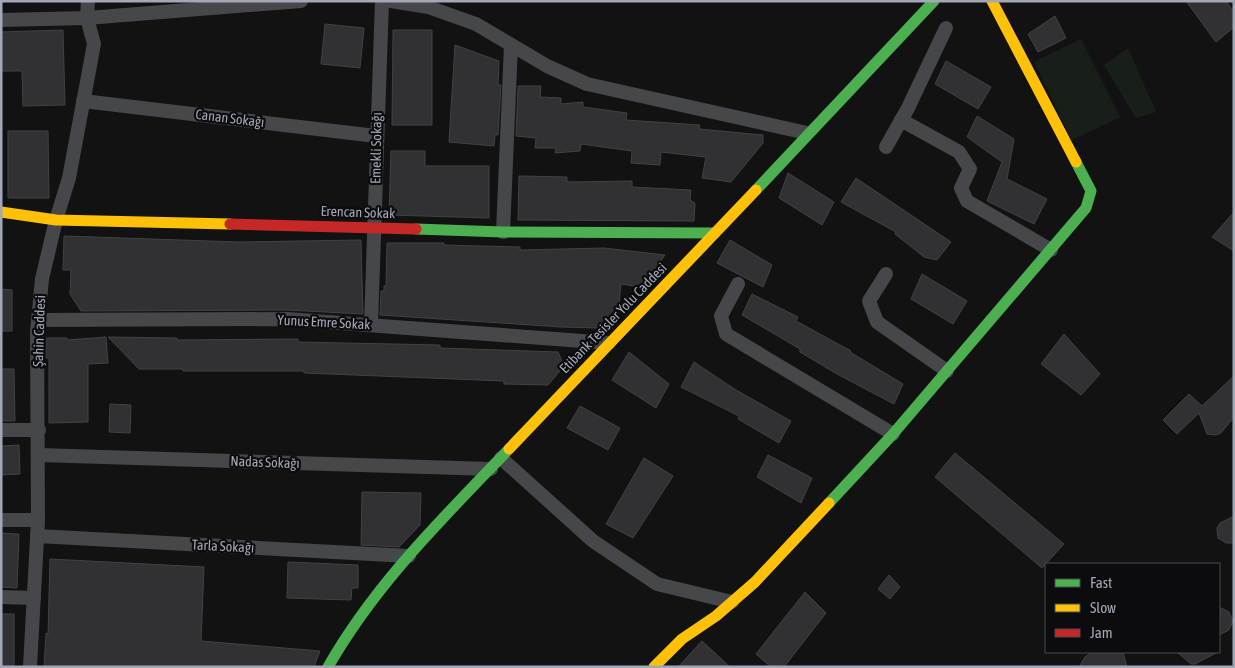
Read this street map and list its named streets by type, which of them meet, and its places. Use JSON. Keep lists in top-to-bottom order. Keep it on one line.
{"streets":{"street":["Canan Sokağı","Emekli Sokağı","Erencan Sokak","Etibank Tesisler Yolu Caddesi","Yunus Emre Sokak","Şahin Caddesi","Nadas Sokağı","Tarla Sokağı"]},"crossings":[["Canan Sokağı","Emekli Sokağı"],["Canan Sokağı","Şahin Caddesi"],["Emekli Sokağı","Erencan Sokak"],["Emekli Sokağı","Yunus Emre Sokak"],["Erencan Sokak","Etibank Tesisler Yolu Caddesi"],["Erencan Sokak","Şahin Caddesi"],["Etibank Tesisler Yolu Caddesi","Yunus Emre Sokak"],["Etibank Tesisler Yolu Caddesi","Nadas Sokağı"],["Etibank Tesisler Yolu Caddesi","Tarla Sokağı"],["Yunus Emre Sokak","Şahin Caddesi"],["Şahin Caddesi","Nadas Sokağı"],["Şahin Caddesi","Tarla Sokağı"]],"legend":["Fast","Slow","Jam"]}
